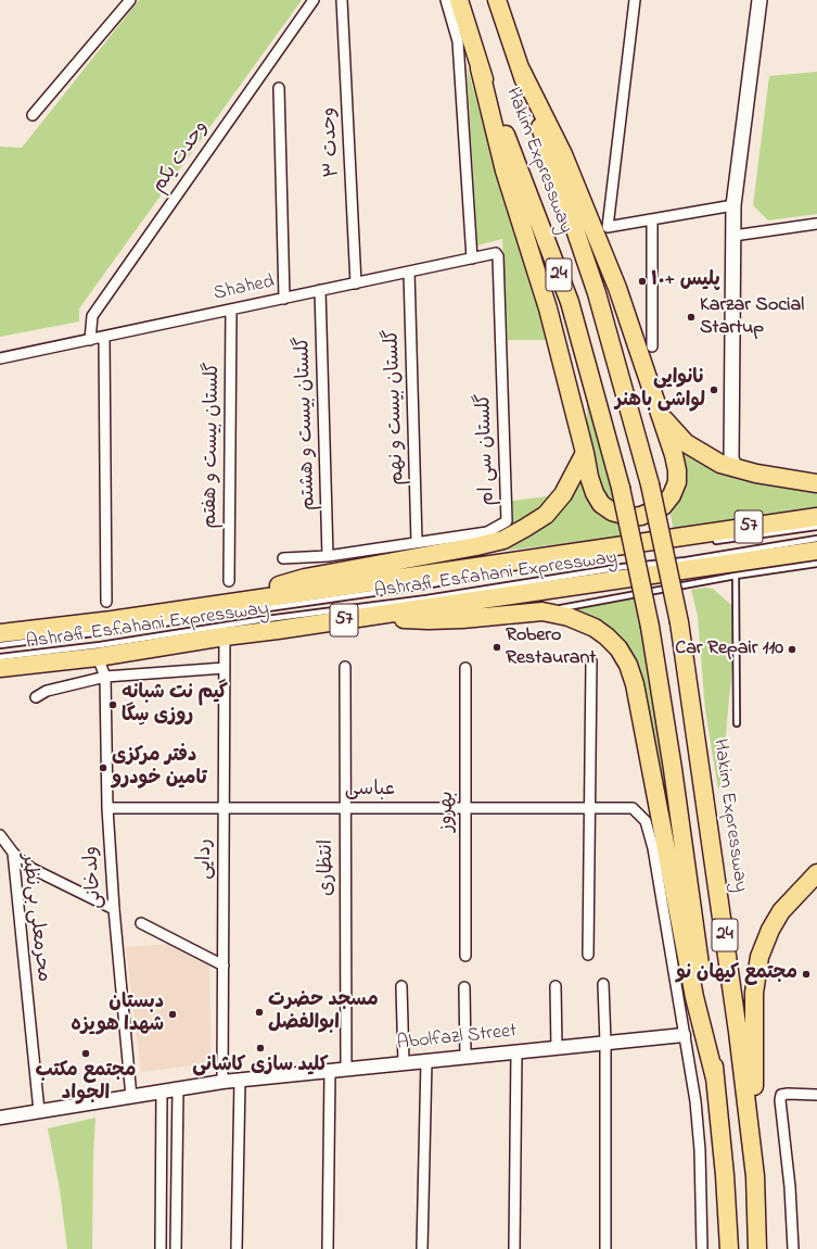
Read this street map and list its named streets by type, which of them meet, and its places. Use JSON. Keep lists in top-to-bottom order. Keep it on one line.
{"streets":{"highway":["Hakim Expressway","24","57","Ashrafi Esfahani Expressway"],"street":["وحدت ۳","وحدت یکم","Shahed","گلستان بیست و نهم","گلستان بیست و هشتم","گلستان بیست و هفتم","گلستان سی ام","عباسی","بهروز","ردایی","انتظاری","ولدخانی","محرمعلی بی‌نظیر","Abolfazl Street"]},"crossings":[["وحدت ۳","Shahed"],["وحدت یکم","Shahed"],["Hakim Expressway","24"],["Shahed","گلستان بیست و نهم"],["Shahed","گلستان بیست و هشتم"],["Shahed","گلستان بیست و هفتم"],["Shahed","گلستان سی ام"],["گلستان بیست و نهم","گلستان سی ام"],["گلستان بیست و هشتم","گلستان سی ام"],["Ashrafi Esfahani Expressway","ردایی"],["Ashrafi Esfahani Expressway","ولدخانی"],["عباسی","بهروز"],["عباسی","ردایی"],["عباسی","انتظاری"],["عباسی","ولدخانی"],["عباسی","Abolfazl Street"],["ردایی","Abolfazl Street"],["انتظاری","Abolfazl Street"],["ولدخانی","Abolfazl Street"],["محرمعلی بی‌نظیر","Abolfazl Street"]],"places":["پلیس +۱۰","Karzar Social Startup","نانوایی لواشی باهنر","Robero Restaurant","Car Repair 110","گیم نت شبانه روزی سِگا","دفتر مرکزی تامین خودرو","مجتمع کیهان نو","مسجد حضرت ابوالفضل","دبستان شهدا هویزه","کلید سازی کاشانی","مجتمع مکتب الجواد"]}
